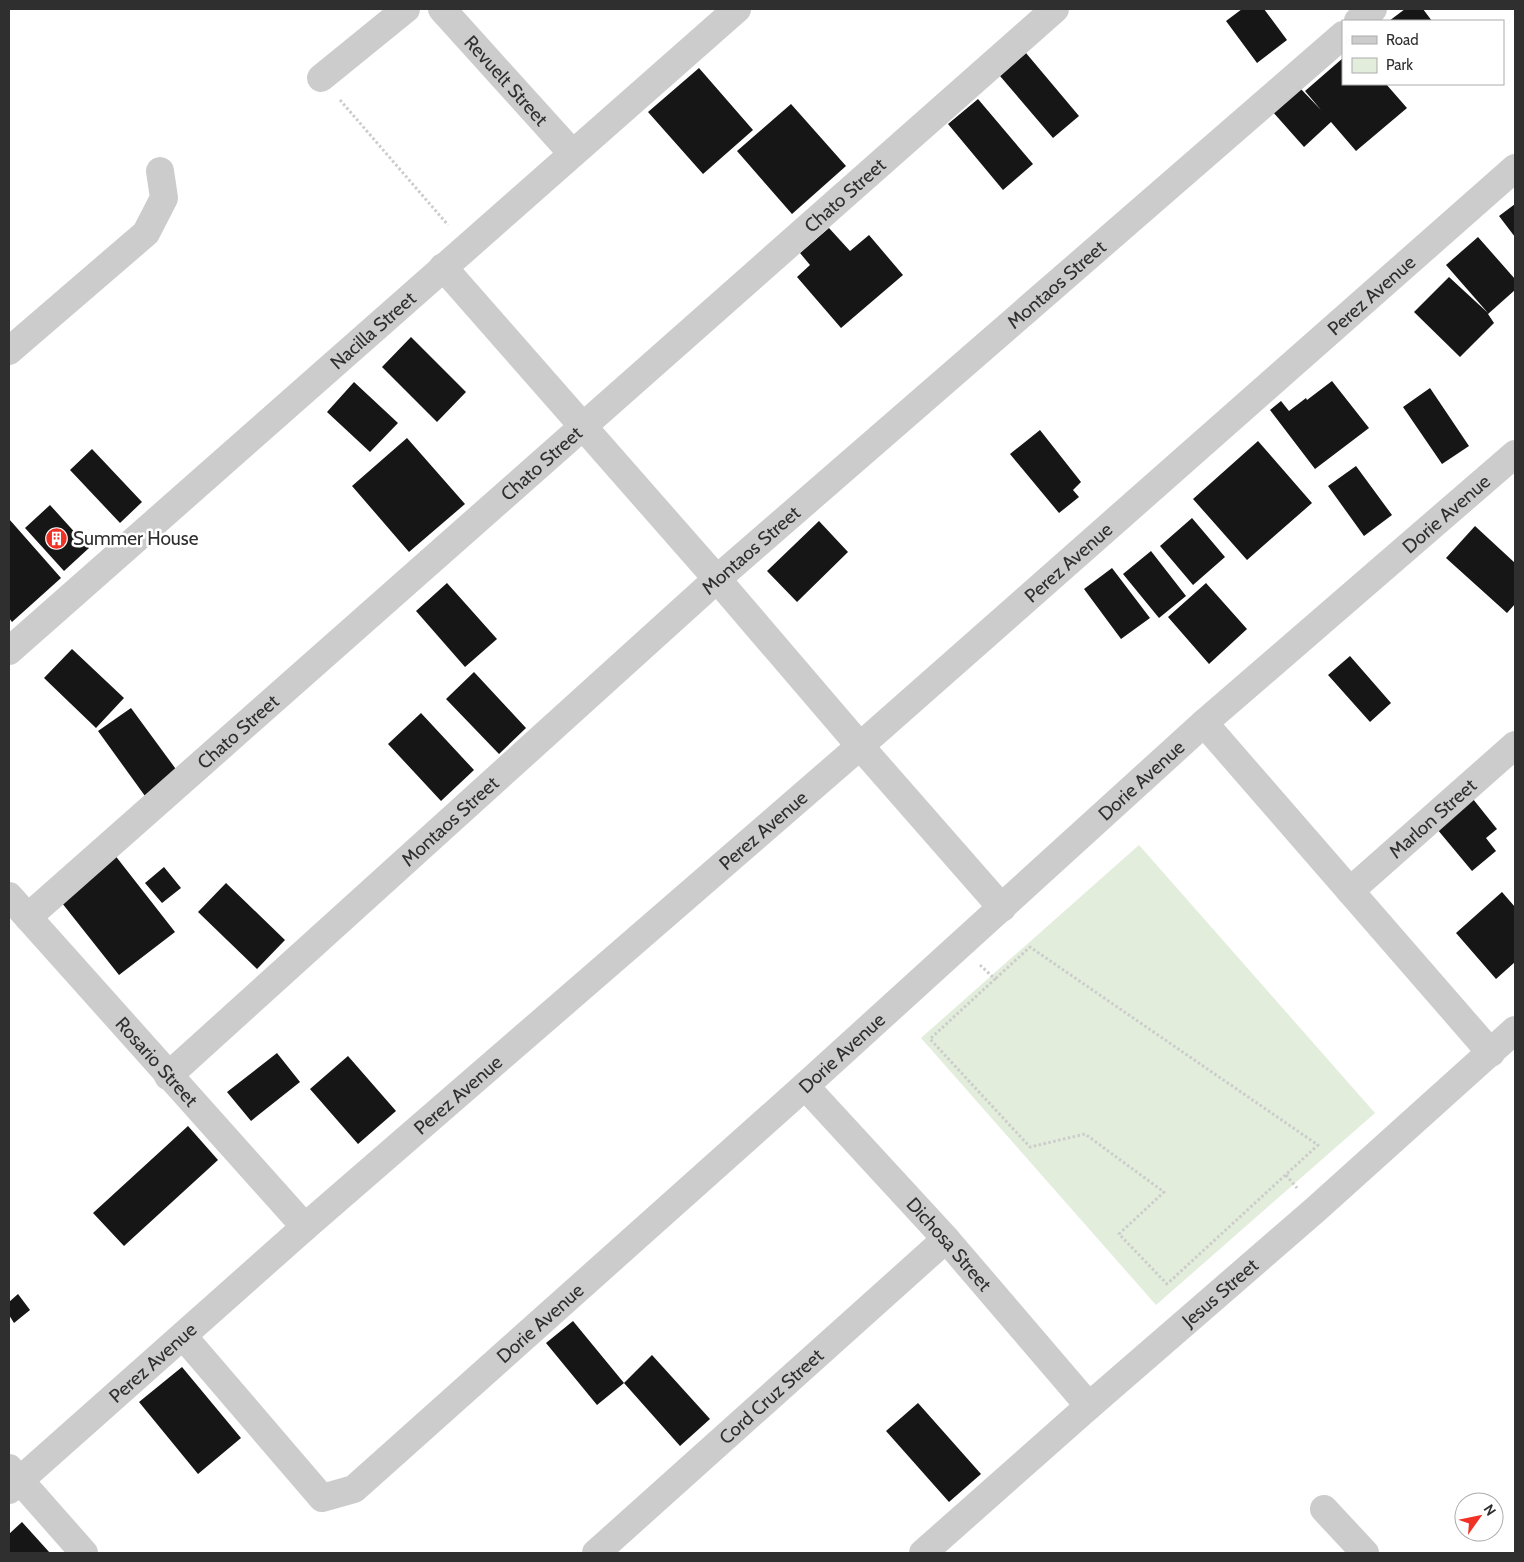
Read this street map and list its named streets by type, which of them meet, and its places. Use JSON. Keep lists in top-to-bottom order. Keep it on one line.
{"streets":{"street":["Revuelt Street","Chato Street","Montaos Street","Perez Avenue","Nacilla Street","Dorie Avenue","Marlon Street","Rosario Street","Dichosa Street","Jesus Street","Cord Cruz Street"]},"crossings":[["Revuelt Street","Nacilla Street"],["Chato Street","Rosario Street"],["Montaos Street","Rosario Street"],["Perez Avenue","Dorie Avenue"],["Perez Avenue","Rosario Street"],["Dorie Avenue","Dichosa Street"],["Dichosa Street","Jesus Street"],["Dichosa Street","Cord Cruz Street"]],"places":{"building":["Summer House"]},"legend":["Road","Park"],"north":"top right"}
